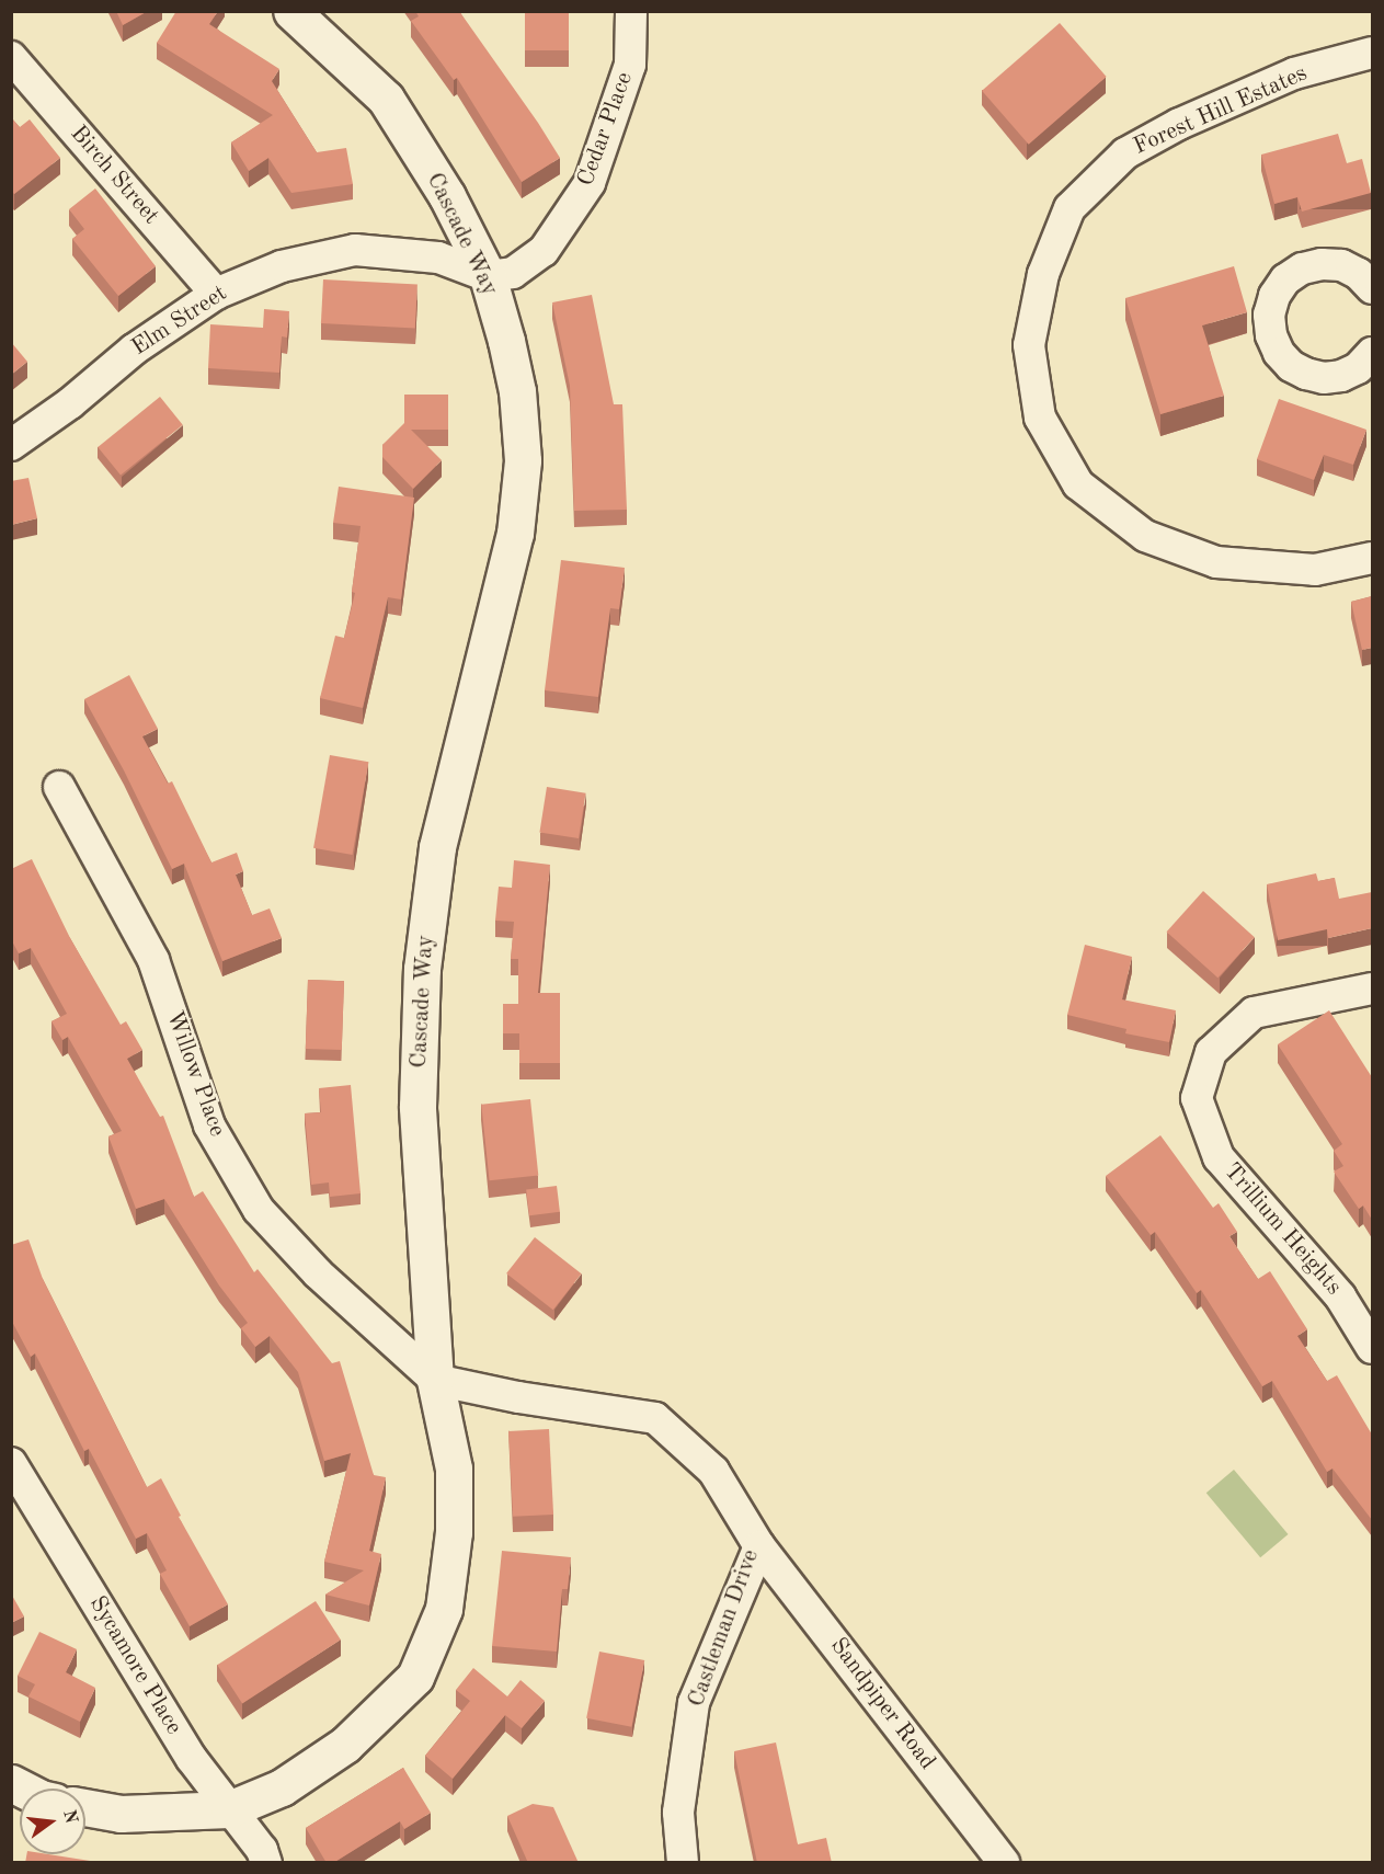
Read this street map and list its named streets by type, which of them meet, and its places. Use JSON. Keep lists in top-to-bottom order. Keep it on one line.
{"streets":{"street":["Forest Hill Estates","Cedar Place","Birch Street","Cascade Way","Elm Street","Willow Place","Trillium Heights","Castleman Drive","Sycamore Place","Sandpiper Road"]},"crossings":[["Cedar Place","Cascade Way"],["Cedar Place","Elm Street"],["Birch Street","Elm Street"],["Cascade Way","Elm Street"],["Cascade Way","Willow Place"],["Cascade Way","Castleman Drive"],["Cascade Way","Sycamore Place"],["Willow Place","Castleman Drive"],["Castleman Drive","Sandpiper Road"]],"north":"right"}
